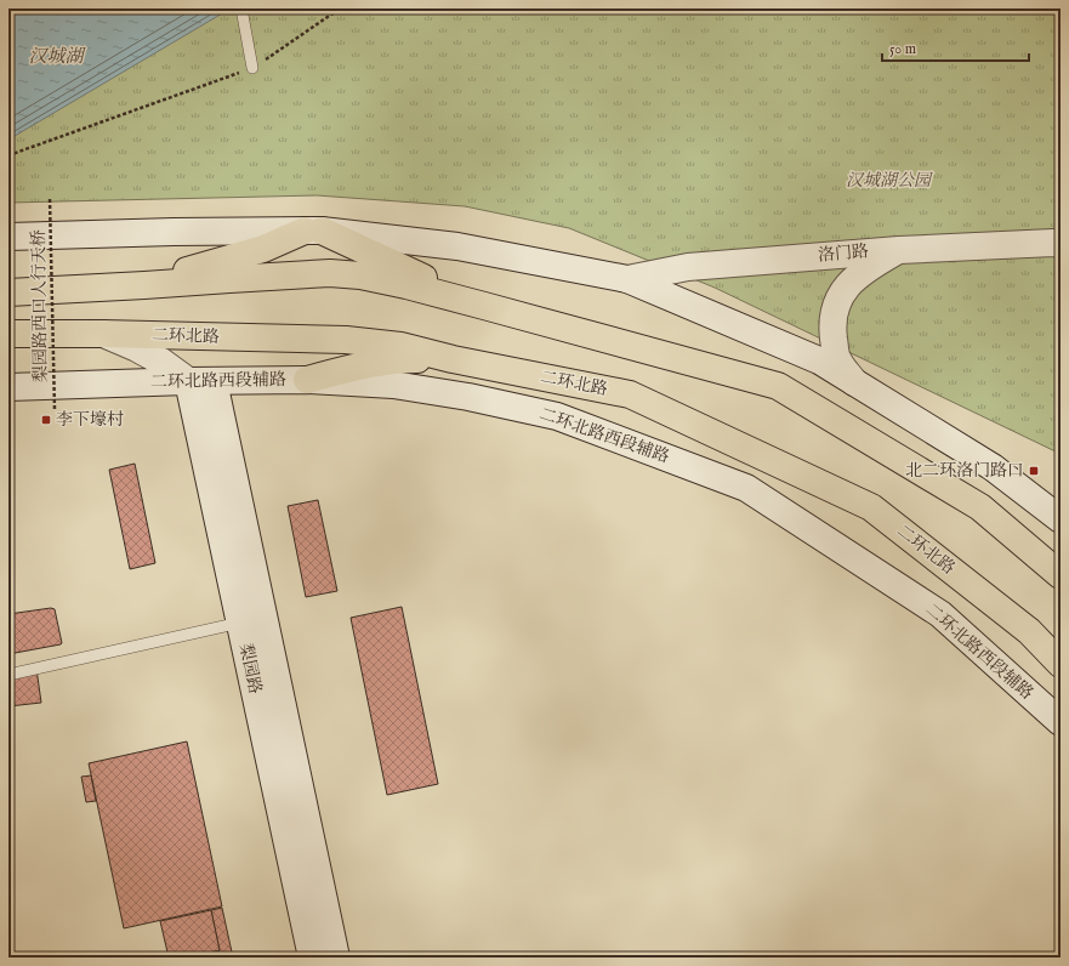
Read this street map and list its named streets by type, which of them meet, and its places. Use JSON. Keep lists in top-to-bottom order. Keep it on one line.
{"streets":{"highway":["二环北路"],"main road":["洛门路","二环北路西段辅路","梨园路"],"path":["梨园路西口人行天桥"]},"crossings":[["二环北路西段辅路","梨园路"]],"water":["汉城湖"],"parks":["汉城湖公园"],"places":{"transit":["李下壕村","北二环洛门路口"]},"scale_bar":"50 m"}
